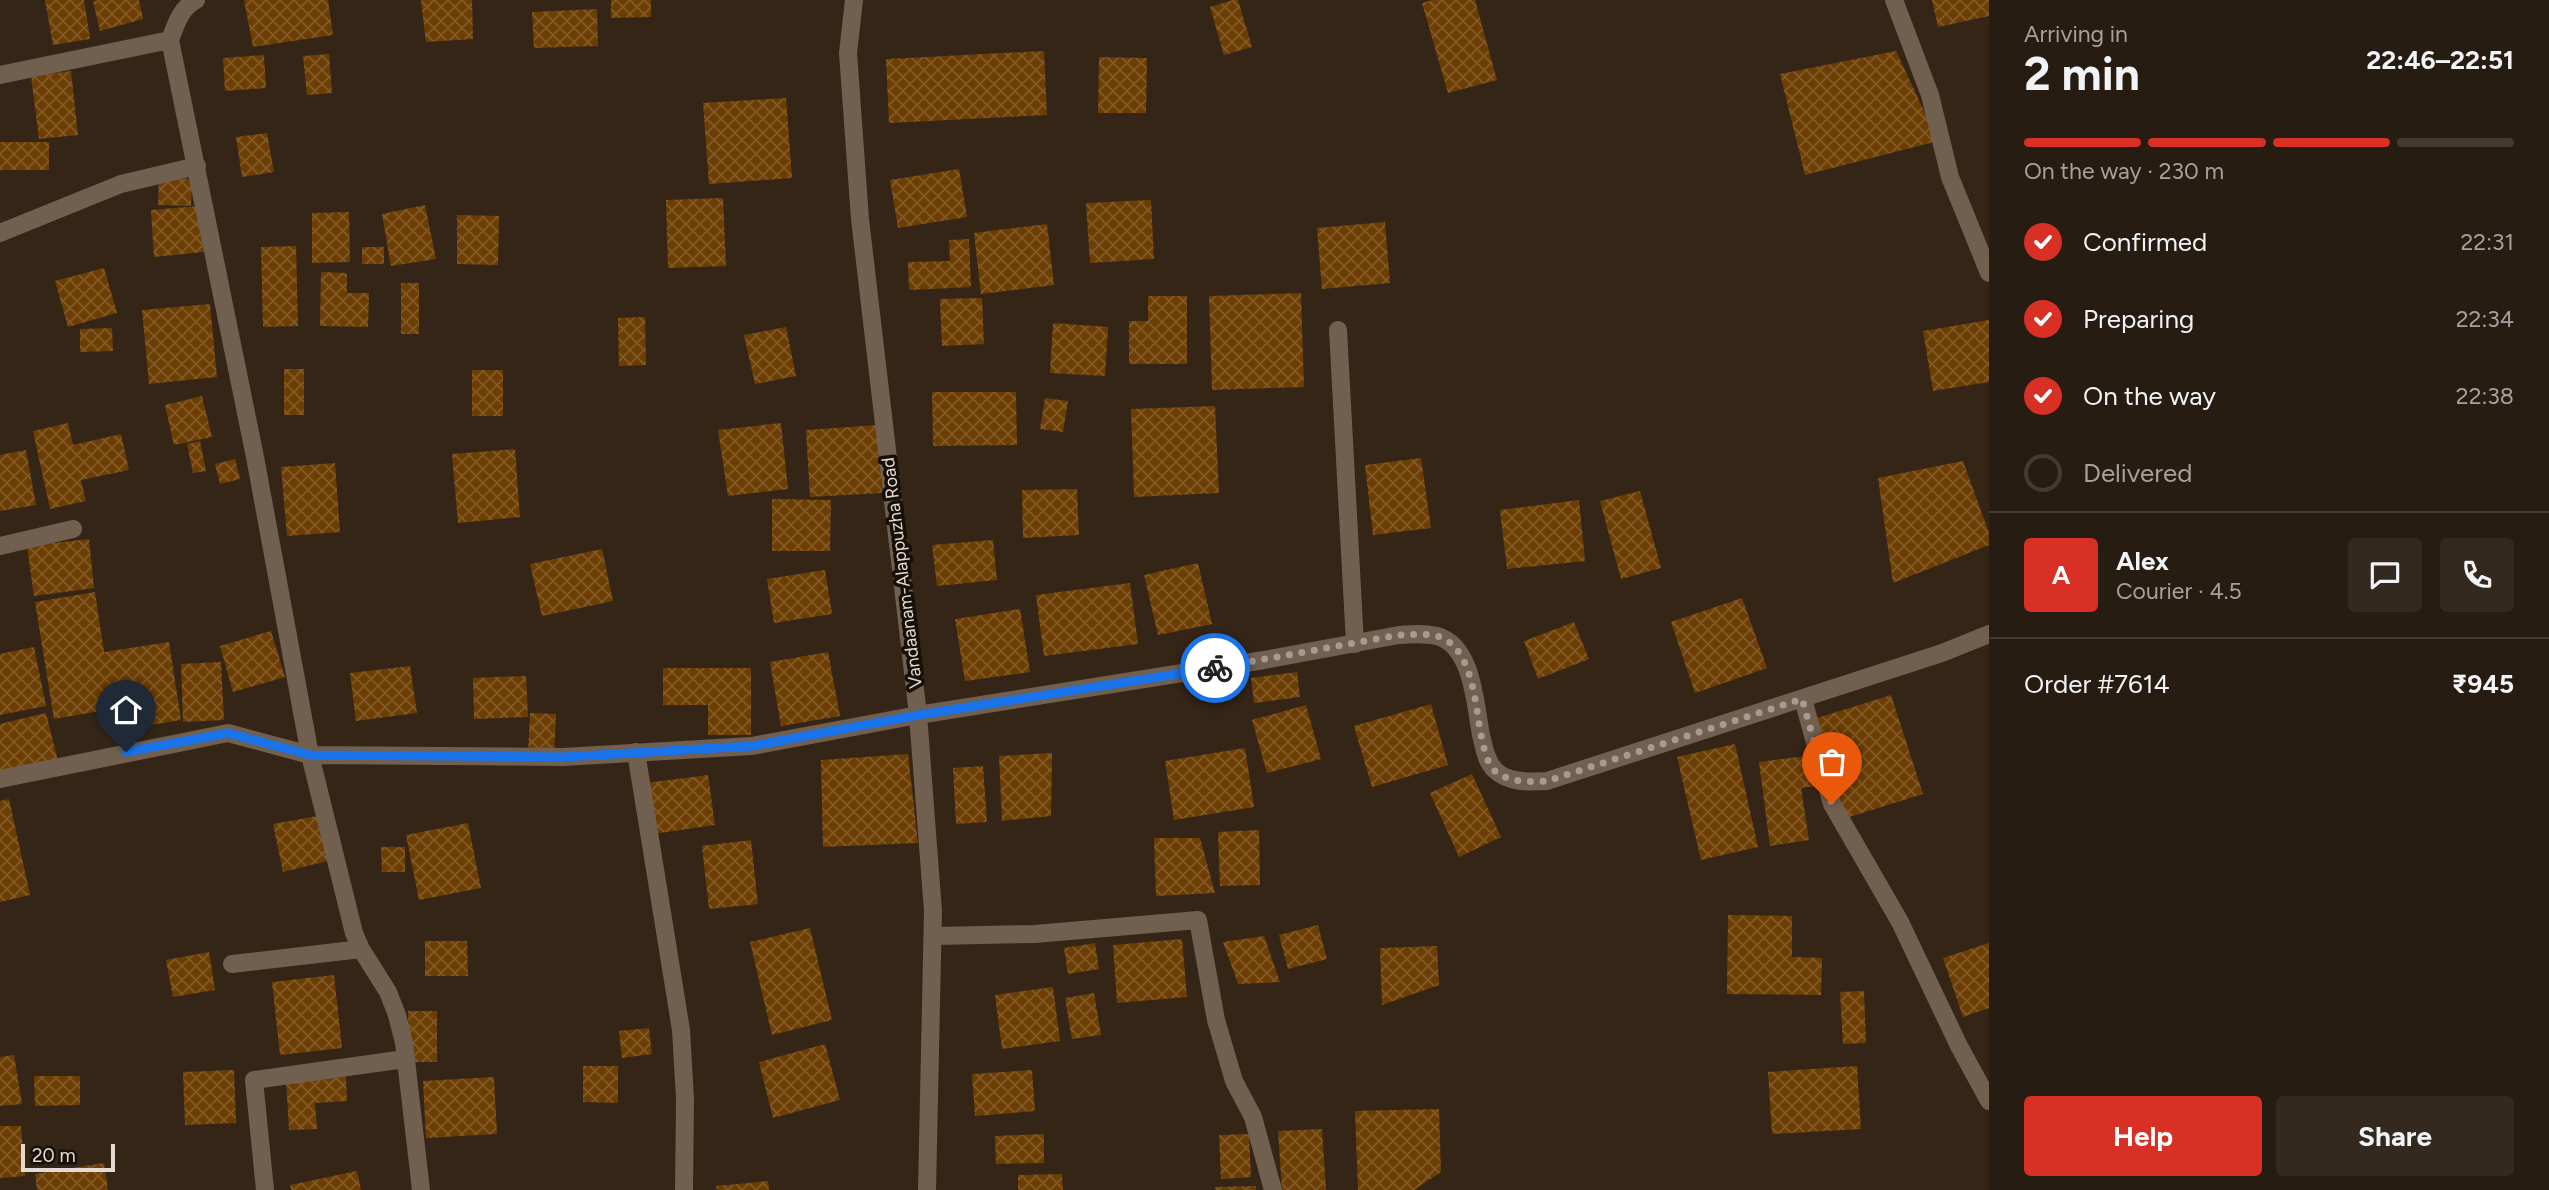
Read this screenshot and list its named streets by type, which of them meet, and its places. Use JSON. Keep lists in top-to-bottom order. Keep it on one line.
{"streets":{"street":["Vandaanam-Alappuzha Road"]},"scale_bar":"20 m","page":{"heading":["2 min","Arriving in","22:46–22:51"],"panel":["Alex","Courier · 4.5","Order #7614","₹945"],"bar":"On the way · 230 m","list":[["Confirmed","22:31"],["Preparing","22:34"],["On the way","22:38"],"Delivered"],"round":"A","buttons":["Help","Share"],"scale":"20 m"}}
